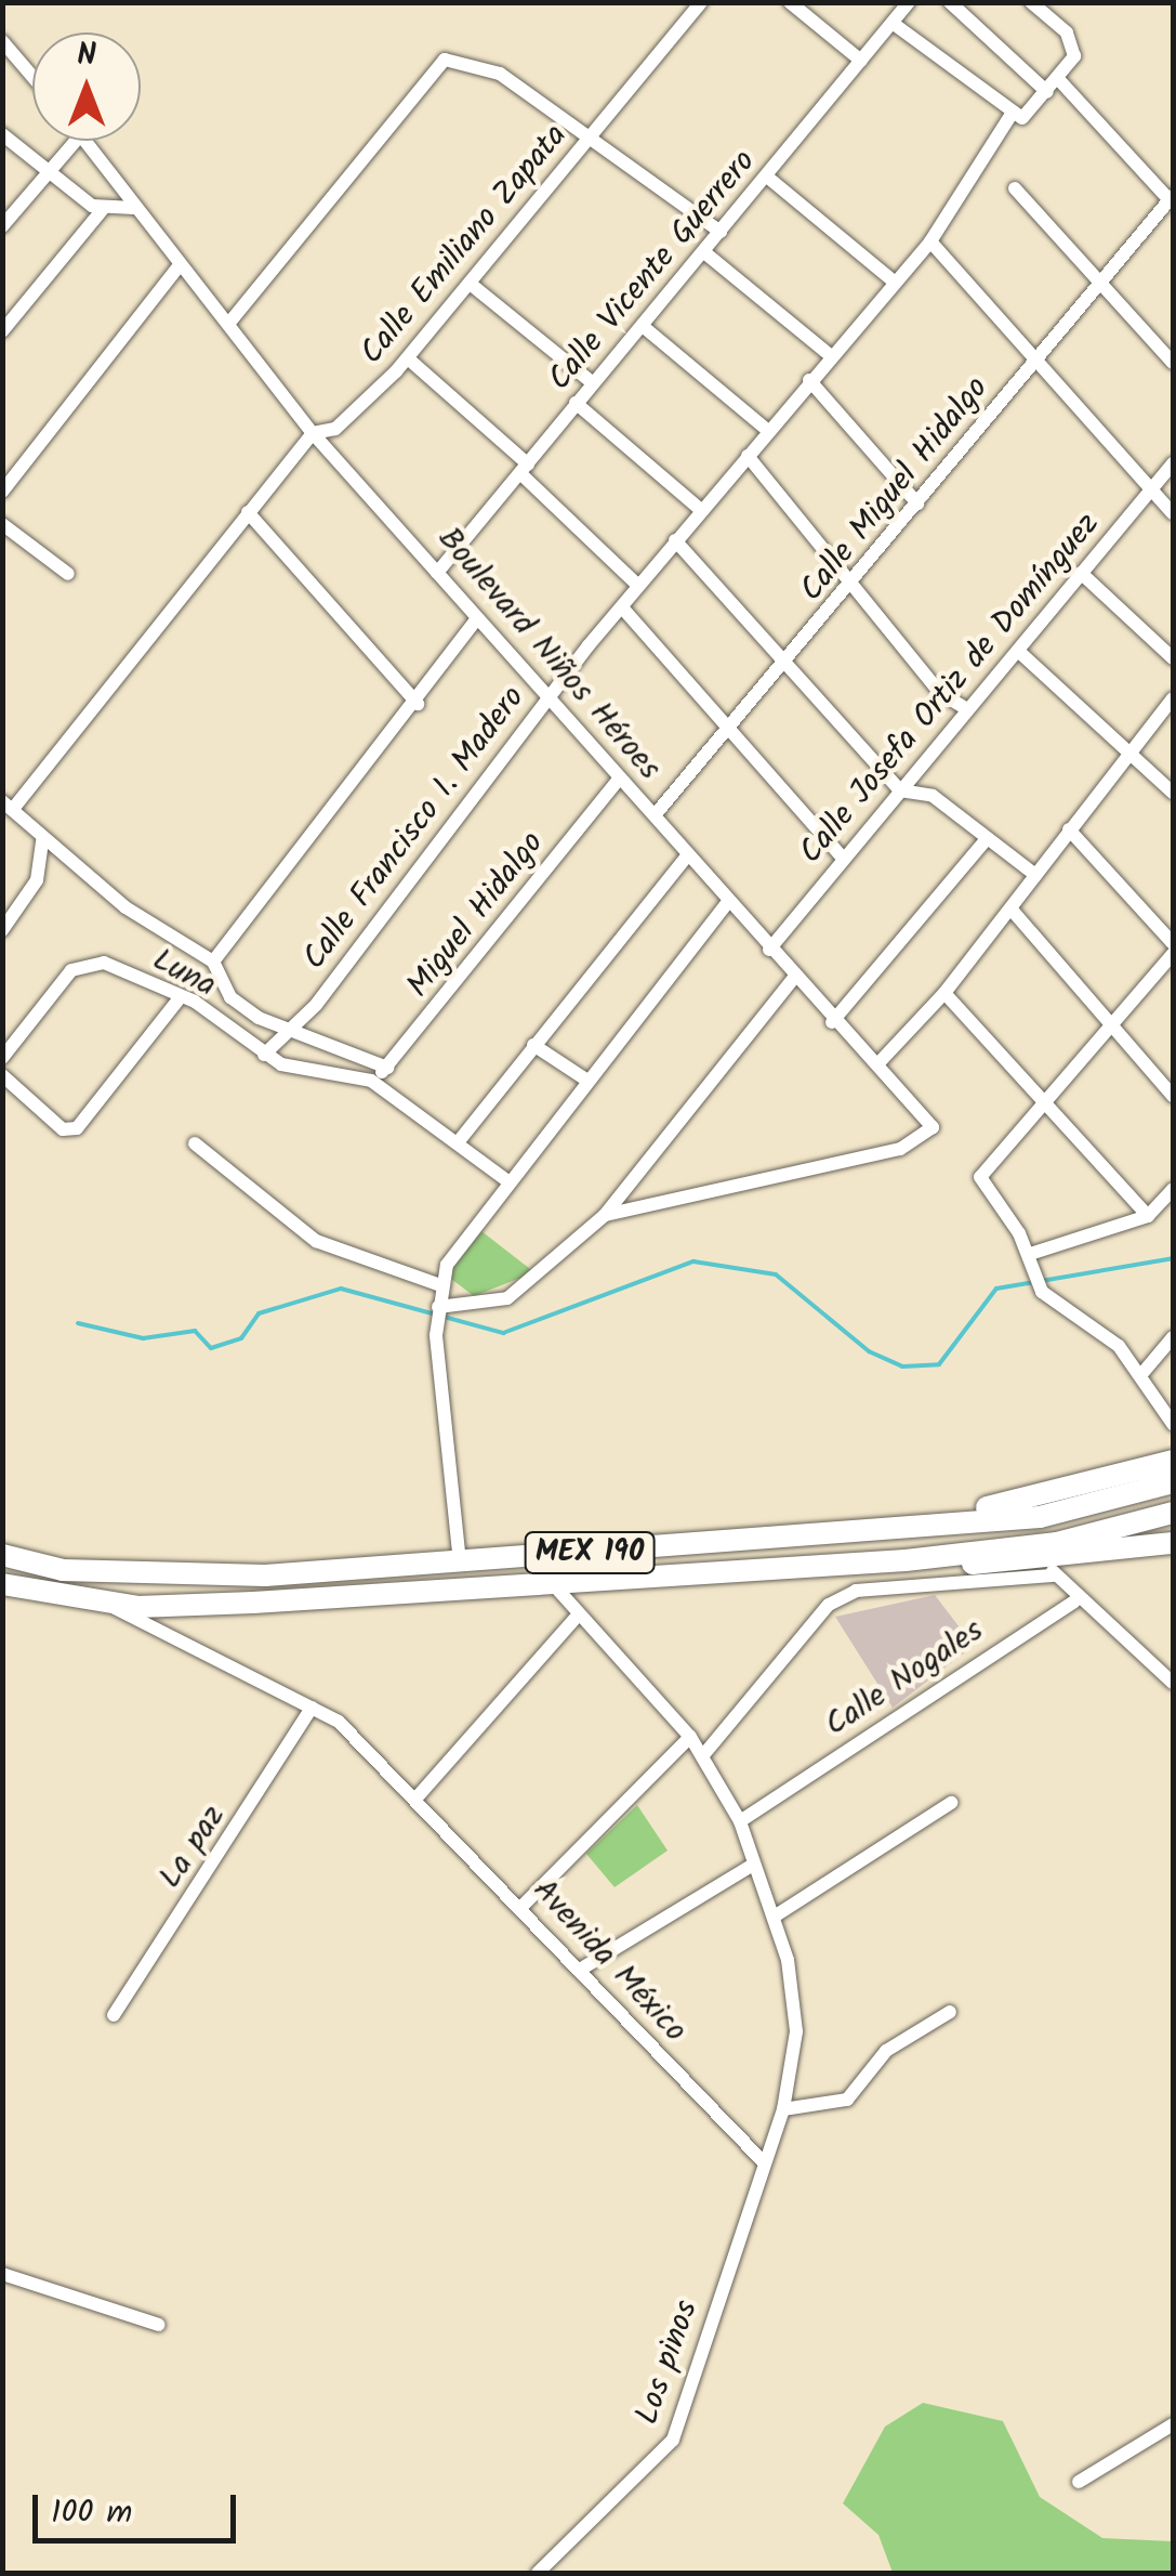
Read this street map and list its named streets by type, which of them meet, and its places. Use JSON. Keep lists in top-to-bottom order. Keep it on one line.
{"streets":{"main road":["MEX 190"],"street":["Calle Emiliano Zapata","Calle Vicente Guerrero","Calle Miguel Hidalgo","Boulevard Niños Héroes","Calle Josefa Ortiz de Domínguez","Calle Francisco I. Madero","Miguel Hidalgo","Luna","Calle Nogales","La paz","Avenida México","Los pinos"]},"crossings":[["Calle Emiliano Zapata","Boulevard Niños Héroes"],["Calle Vicente Guerrero","Boulevard Niños Héroes"],["Calle Miguel Hidalgo","Boulevard Niños Héroes"],["Boulevard Niños Héroes","Calle Josefa Ortiz de Domínguez"],["Boulevard Niños Héroes","Calle Francisco I. Madero"],["Boulevard Niños Héroes","Miguel Hidalgo"],["Calle Francisco I. Madero","Luna"],["Miguel Hidalgo","Luna"],["MEX 190","Avenida México"],["MEX 190","Los pinos"],["Calle Nogales","Los pinos"],["La paz","Avenida México"],["Avenida México","Los pinos"]],"scale_bar":"100 m","north":"top"}
